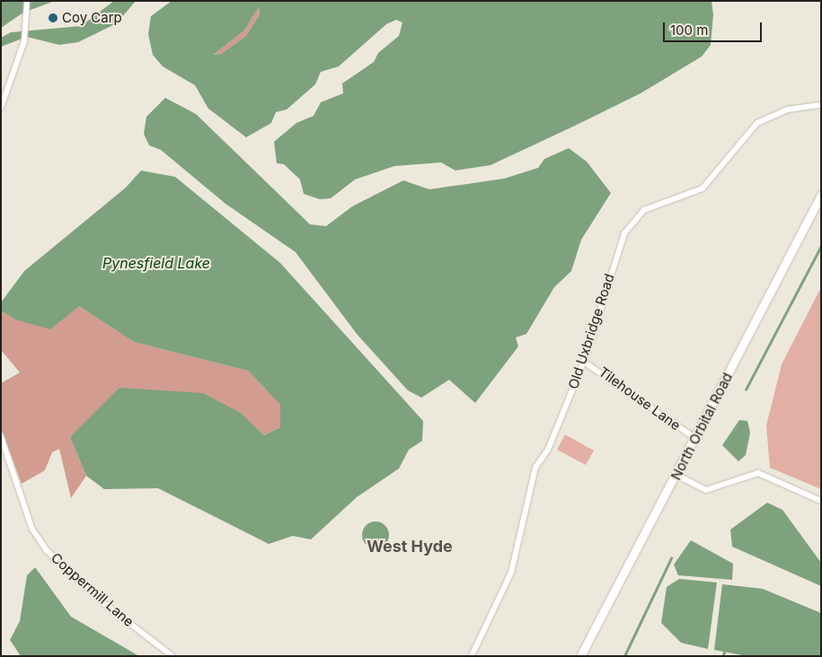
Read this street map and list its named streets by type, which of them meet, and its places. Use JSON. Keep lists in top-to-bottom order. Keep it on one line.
{"streets":{"main road":["North Orbital Road"],"street":["Old Uxbridge Road","Tilehouse Lane","Coppermill Lane"]},"crossings":[["Old Uxbridge Road","Tilehouse Lane"],["Tilehouse Lane","North Orbital Road"]],"districts":["West Hyde"],"water":["Pynesfield Lake"],"places":["Coy Carp"],"scale_bar":"100 m"}
